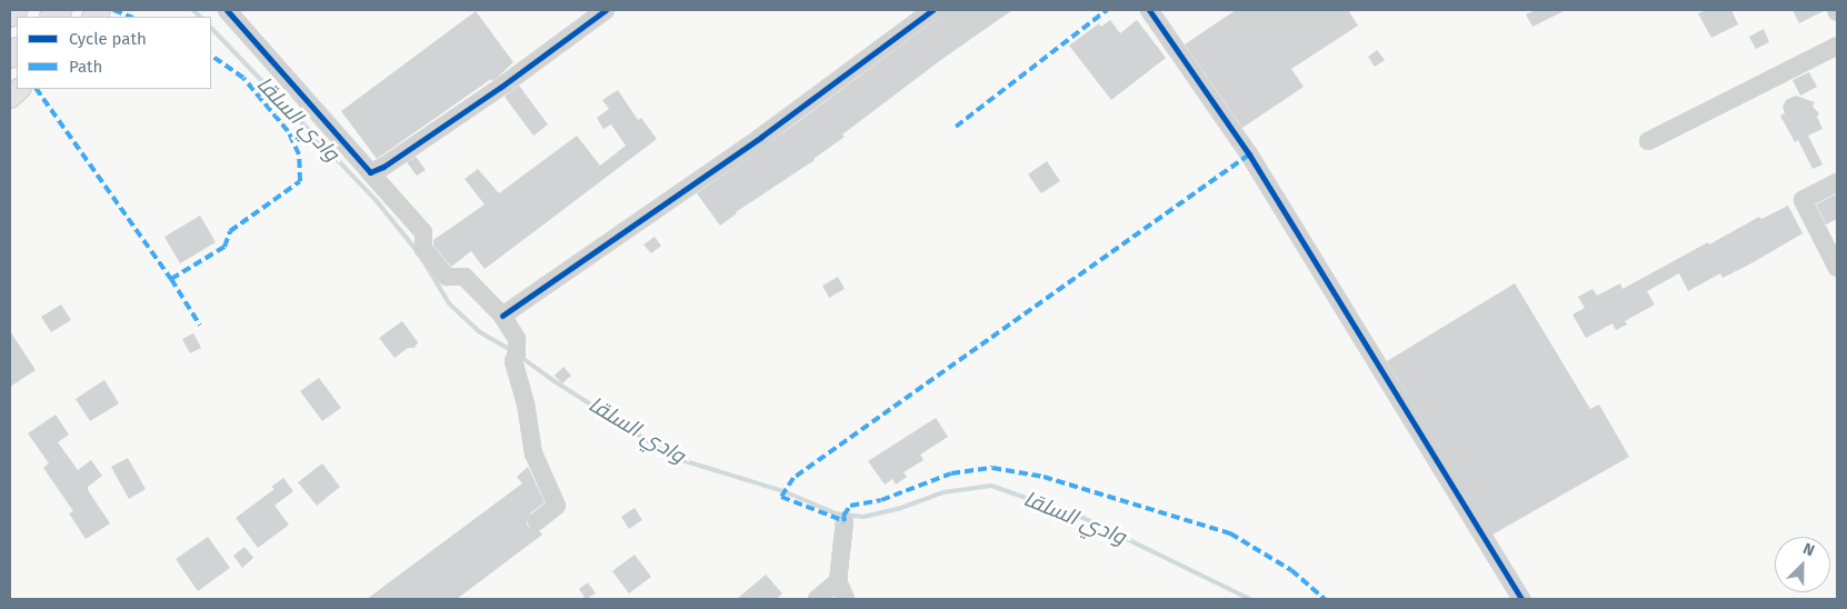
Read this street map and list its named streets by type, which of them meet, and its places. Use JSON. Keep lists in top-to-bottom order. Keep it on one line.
{"water":["وادي السلقا"],"legend":["Cycle path","Path"],"north":"top right"}
